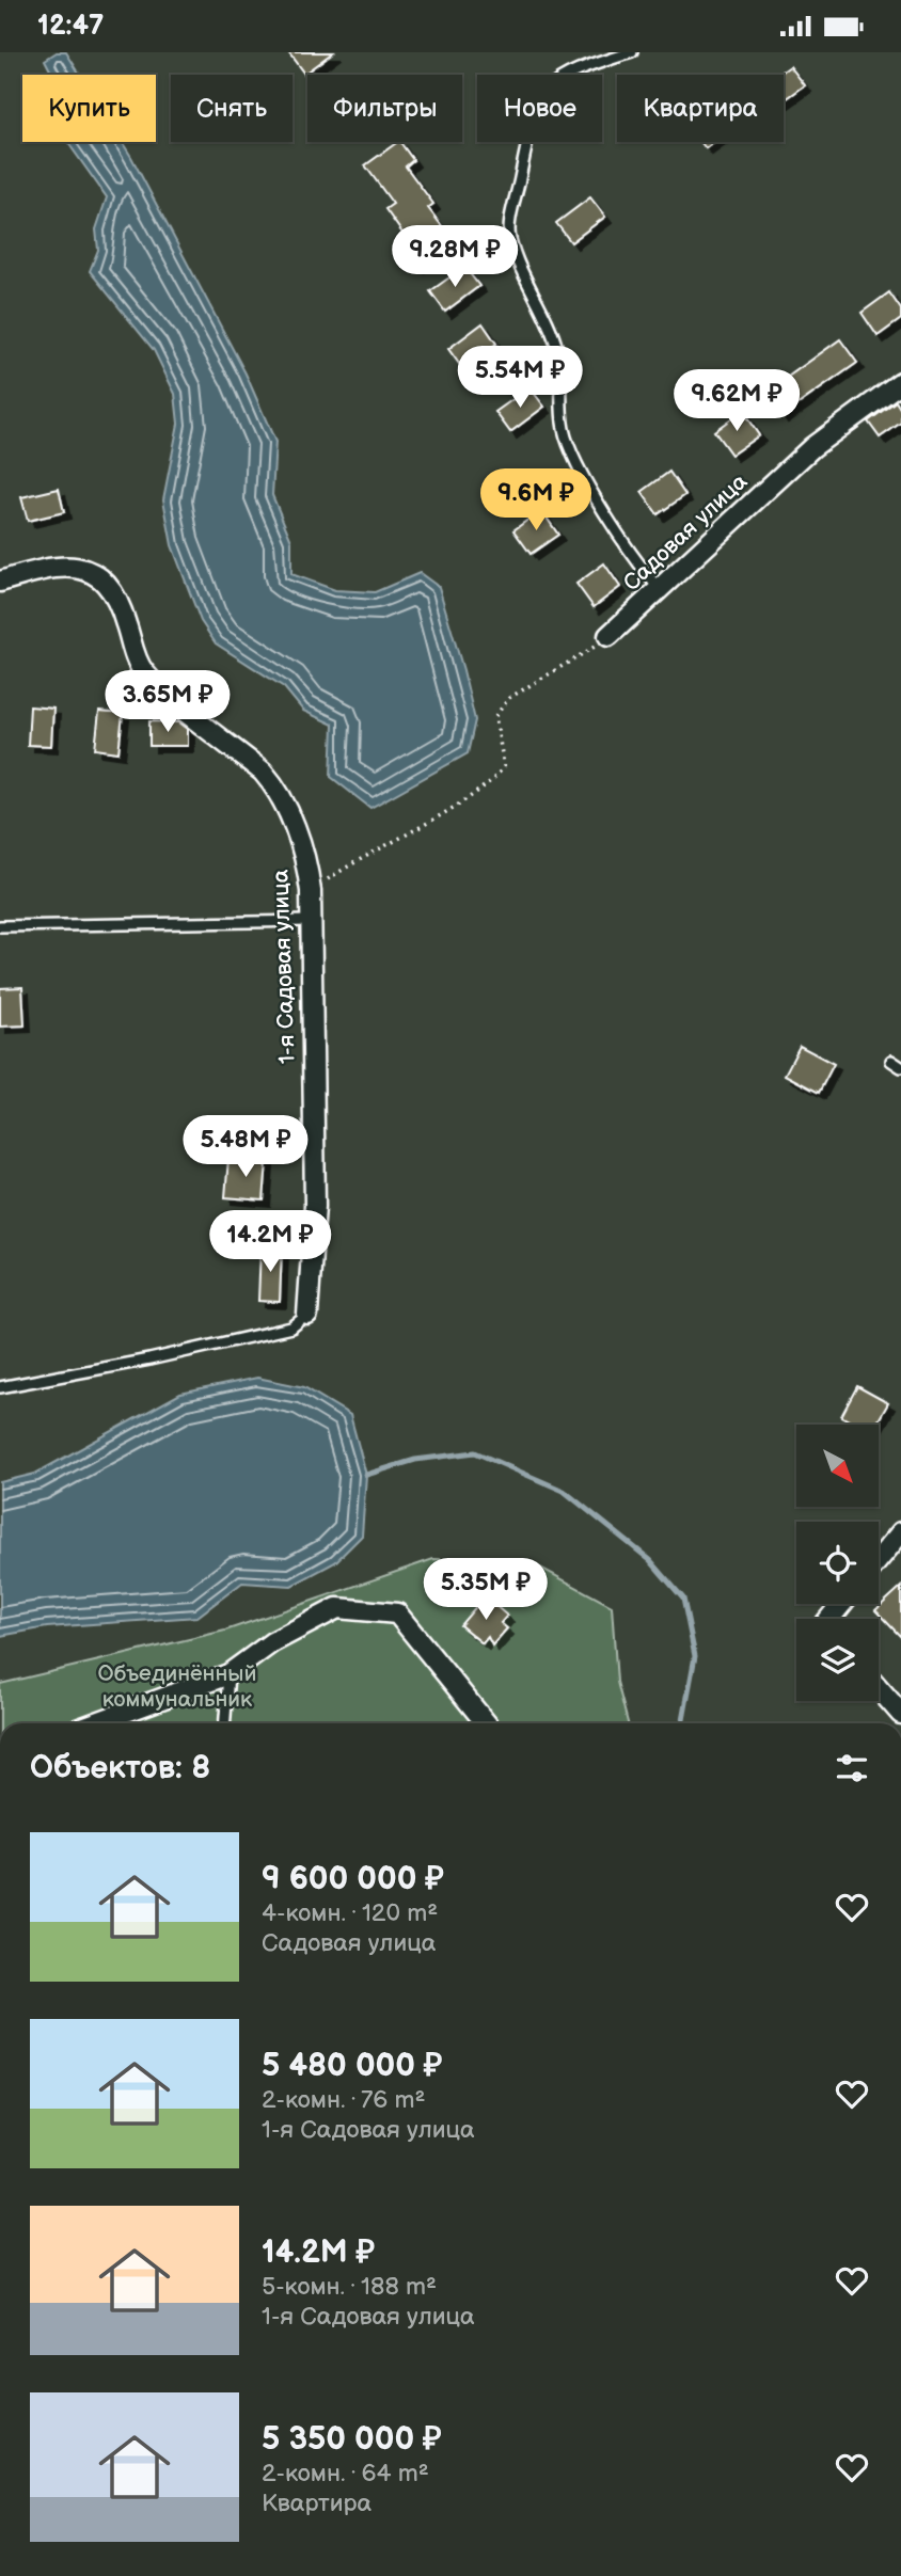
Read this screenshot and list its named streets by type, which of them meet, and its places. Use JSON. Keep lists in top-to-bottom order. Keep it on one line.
{"streets":{"street":["Садовая улица","1-я Садовая улица"]},"parks":["Объединённый коммунальник"],"north":"bottom right","page":{"status":"12:47","chip":["Купить","Снять","Фильтры","Новое","Квартира"],"price":["9.28M ₽","5.54M ₽","9.62M ₽","9.6M ₽","3.65M ₽","5.48M ₽","14.2M ₽","5.35M ₽"],"heading":"Объектов: 8","list":[{"name":"9 600 000 ₽","note":"4-комн. · 120 m² · Садовая улица"},{"name":"5 480 000 ₽","note":"2-комн. · 76 m² · 1-я Садовая улица"},{"name":"14.2M ₽","note":"5-комн. · 188 m² · 1-я Садовая улица"},{"name":"5 350 000 ₽","note":"2-комн. · 64 m² · Квартира"}]}}
